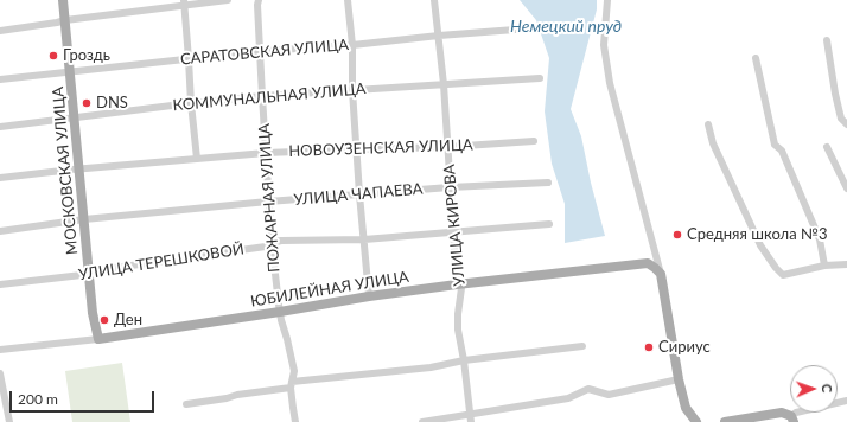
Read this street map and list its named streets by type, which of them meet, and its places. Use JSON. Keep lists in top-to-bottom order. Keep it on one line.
{"streets":{"main road":["МОСКОВСКАЯ УЛИЦА","ЮБИЛЕЙНАЯ УЛИЦА"],"street":["САРАТОВСКАЯ УЛИЦА","КОММУНАЛЬНАЯ УЛИЦА","НОВОУЗЕНСКАЯ УЛИЦА","УЛИЦА ЧАПАЕВА","ПОЖАРНАЯ УЛИЦА","УЛИЦА КИРОВА","УЛИЦА ТЕРЕШКОВОЙ"]},"crossings":[["САРАТОВСКАЯ УЛИЦА","МОСКОВСКАЯ УЛИЦА"],["САРАТОВСКАЯ УЛИЦА","ПОЖАРНАЯ УЛИЦА"],["САРАТОВСКАЯ УЛИЦА","УЛИЦА КИРОВА"],["КОММУНАЛЬНАЯ УЛИЦА","МОСКОВСКАЯ УЛИЦА"],["КОММУНАЛЬНАЯ УЛИЦА","ПОЖАРНАЯ УЛИЦА"],["КОММУНАЛЬНАЯ УЛИЦА","УЛИЦА КИРОВА"],["НОВОУЗЕНСКАЯ УЛИЦА","МОСКОВСКАЯ УЛИЦА"],["НОВОУЗЕНСКАЯ УЛИЦА","ПОЖАРНАЯ УЛИЦА"],["НОВОУЗЕНСКАЯ УЛИЦА","УЛИЦА КИРОВА"],["МОСКОВСКАЯ УЛИЦА","УЛИЦА ЧАПАЕВА"],["МОСКОВСКАЯ УЛИЦА","УЛИЦА ТЕРЕШКОВОЙ"],["МОСКОВСКАЯ УЛИЦА","ЮБИЛЕЙНАЯ УЛИЦА"],["УЛИЦА ЧАПАЕВА","ПОЖАРНАЯ УЛИЦА"],["УЛИЦА ЧАПАЕВА","УЛИЦА КИРОВА"],["ПОЖАРНАЯ УЛИЦА","УЛИЦА ТЕРЕШКОВОЙ"],["ПОЖАРНАЯ УЛИЦА","ЮБИЛЕЙНАЯ УЛИЦА"],["УЛИЦА КИРОВА","УЛИЦА ТЕРЕШКОВОЙ"],["УЛИЦА КИРОВА","ЮБИЛЕЙНАЯ УЛИЦА"]],"water":["Немецкий пруд"],"places":["Гроздь","DNS","Средняя школа №3","Ден","Сириус"],"scale_bar":"200 m","north":"right"}
